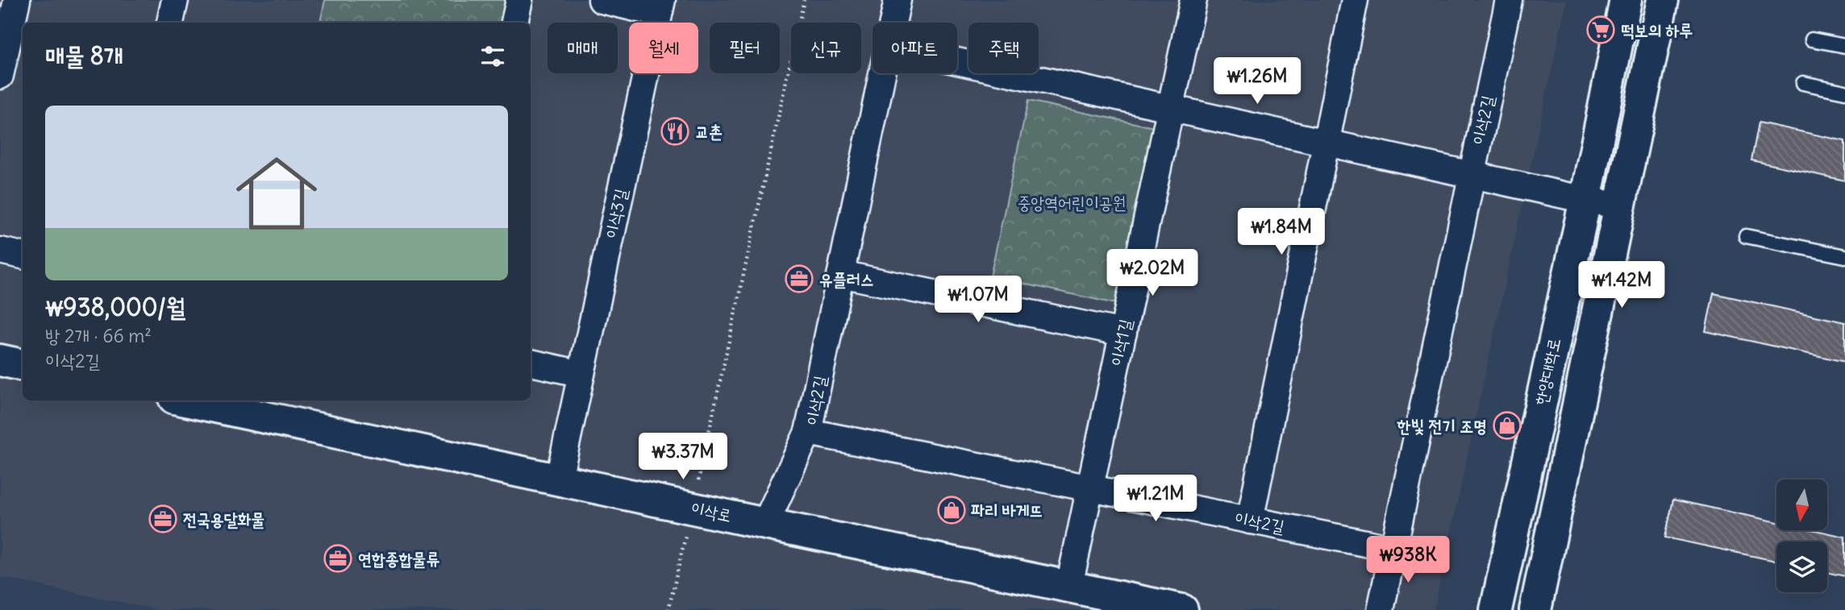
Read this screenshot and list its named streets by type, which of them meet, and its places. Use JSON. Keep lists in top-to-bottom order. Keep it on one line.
{"streets":{"street":["이삭2길","이삭3길","이삭1길","한양대학로","이삭로"]},"crossings":[["이삭2길","이삭1길"],["이삭3길","이삭로"],["이삭1길","이삭로"]],"parks":["중앙역어린이공원"],"places":{"supermarket":["떡보의 하루"],"restaurant":["교촌"],"office":["유플러스","전국용달화물","연합종합물류"],"shop":["한빛 전기 조명","파리 바게뜨"]},"north":"bottom","page":{"chip":["매매","월세","필터","신규","아파트","주택"],"heading":"매물 8개","price":["₩1.26M","₩1.84M","₩2.02M","₩1.42M","₩1.07M","₩3.37M","₩1.21M","₩938K"],"list":[{"name":"₩938,000/월","note":"방 2개 · 66 m² · 이삭2길"}]}}
